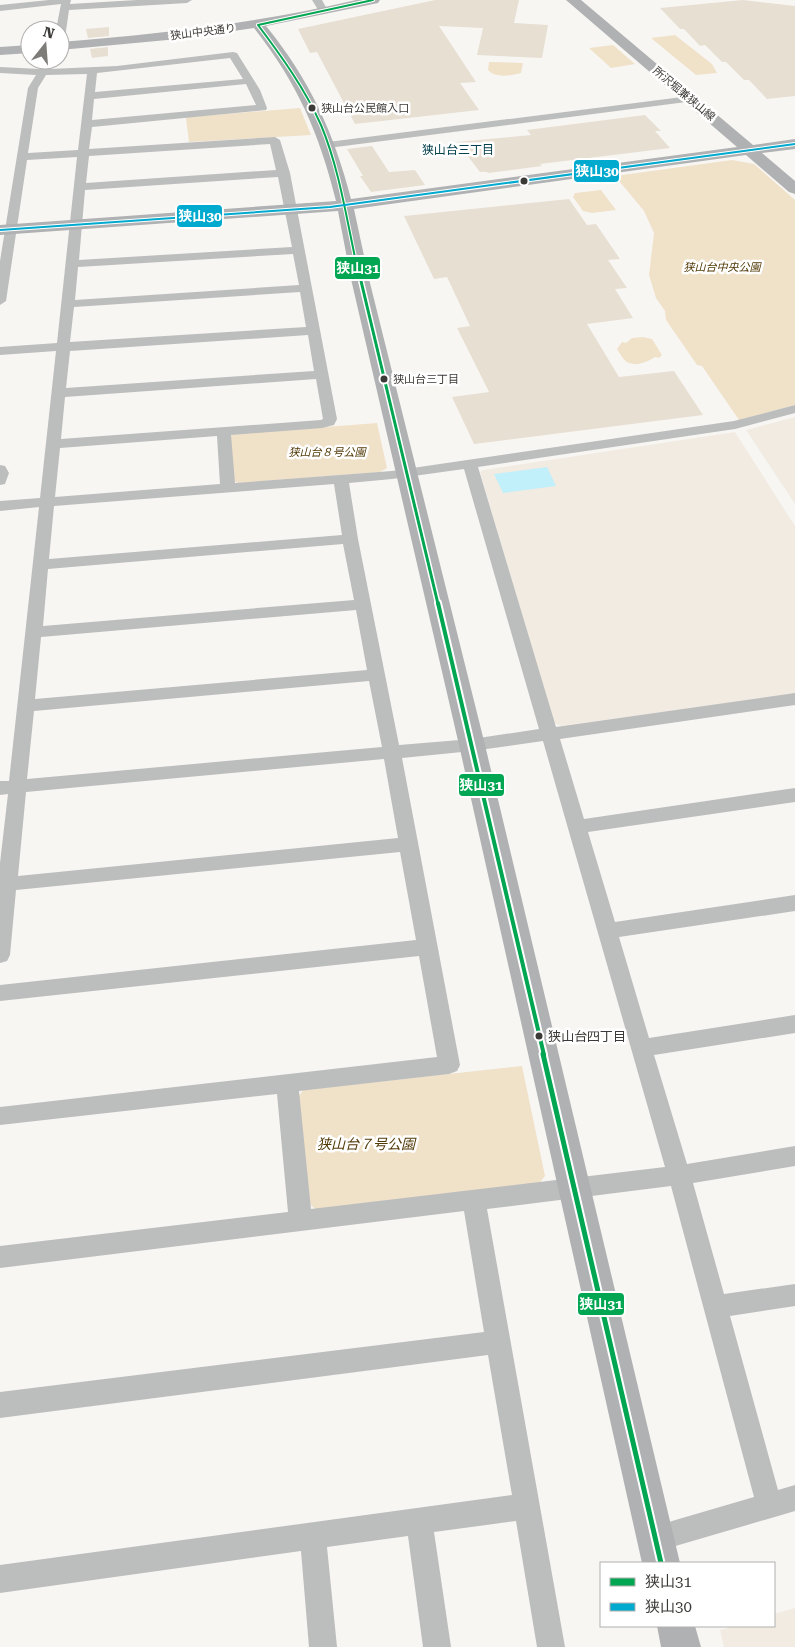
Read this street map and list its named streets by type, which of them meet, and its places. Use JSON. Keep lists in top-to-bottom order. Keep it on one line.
{"streets":{"street":["狭山中央通り","所沢堀兼狭山線"]},"districts":["狭山台三丁目"],"parks":["狭山台中央公園","狭山台８号公園","狭山台７号公園"],"places":["狭山台公民館入口","狭山台三丁目","狭山台四丁目"],"lines":["transit line 狭山31","transit line 狭山30"],"legend":["狭山31","狭山30"],"north":"top"}
